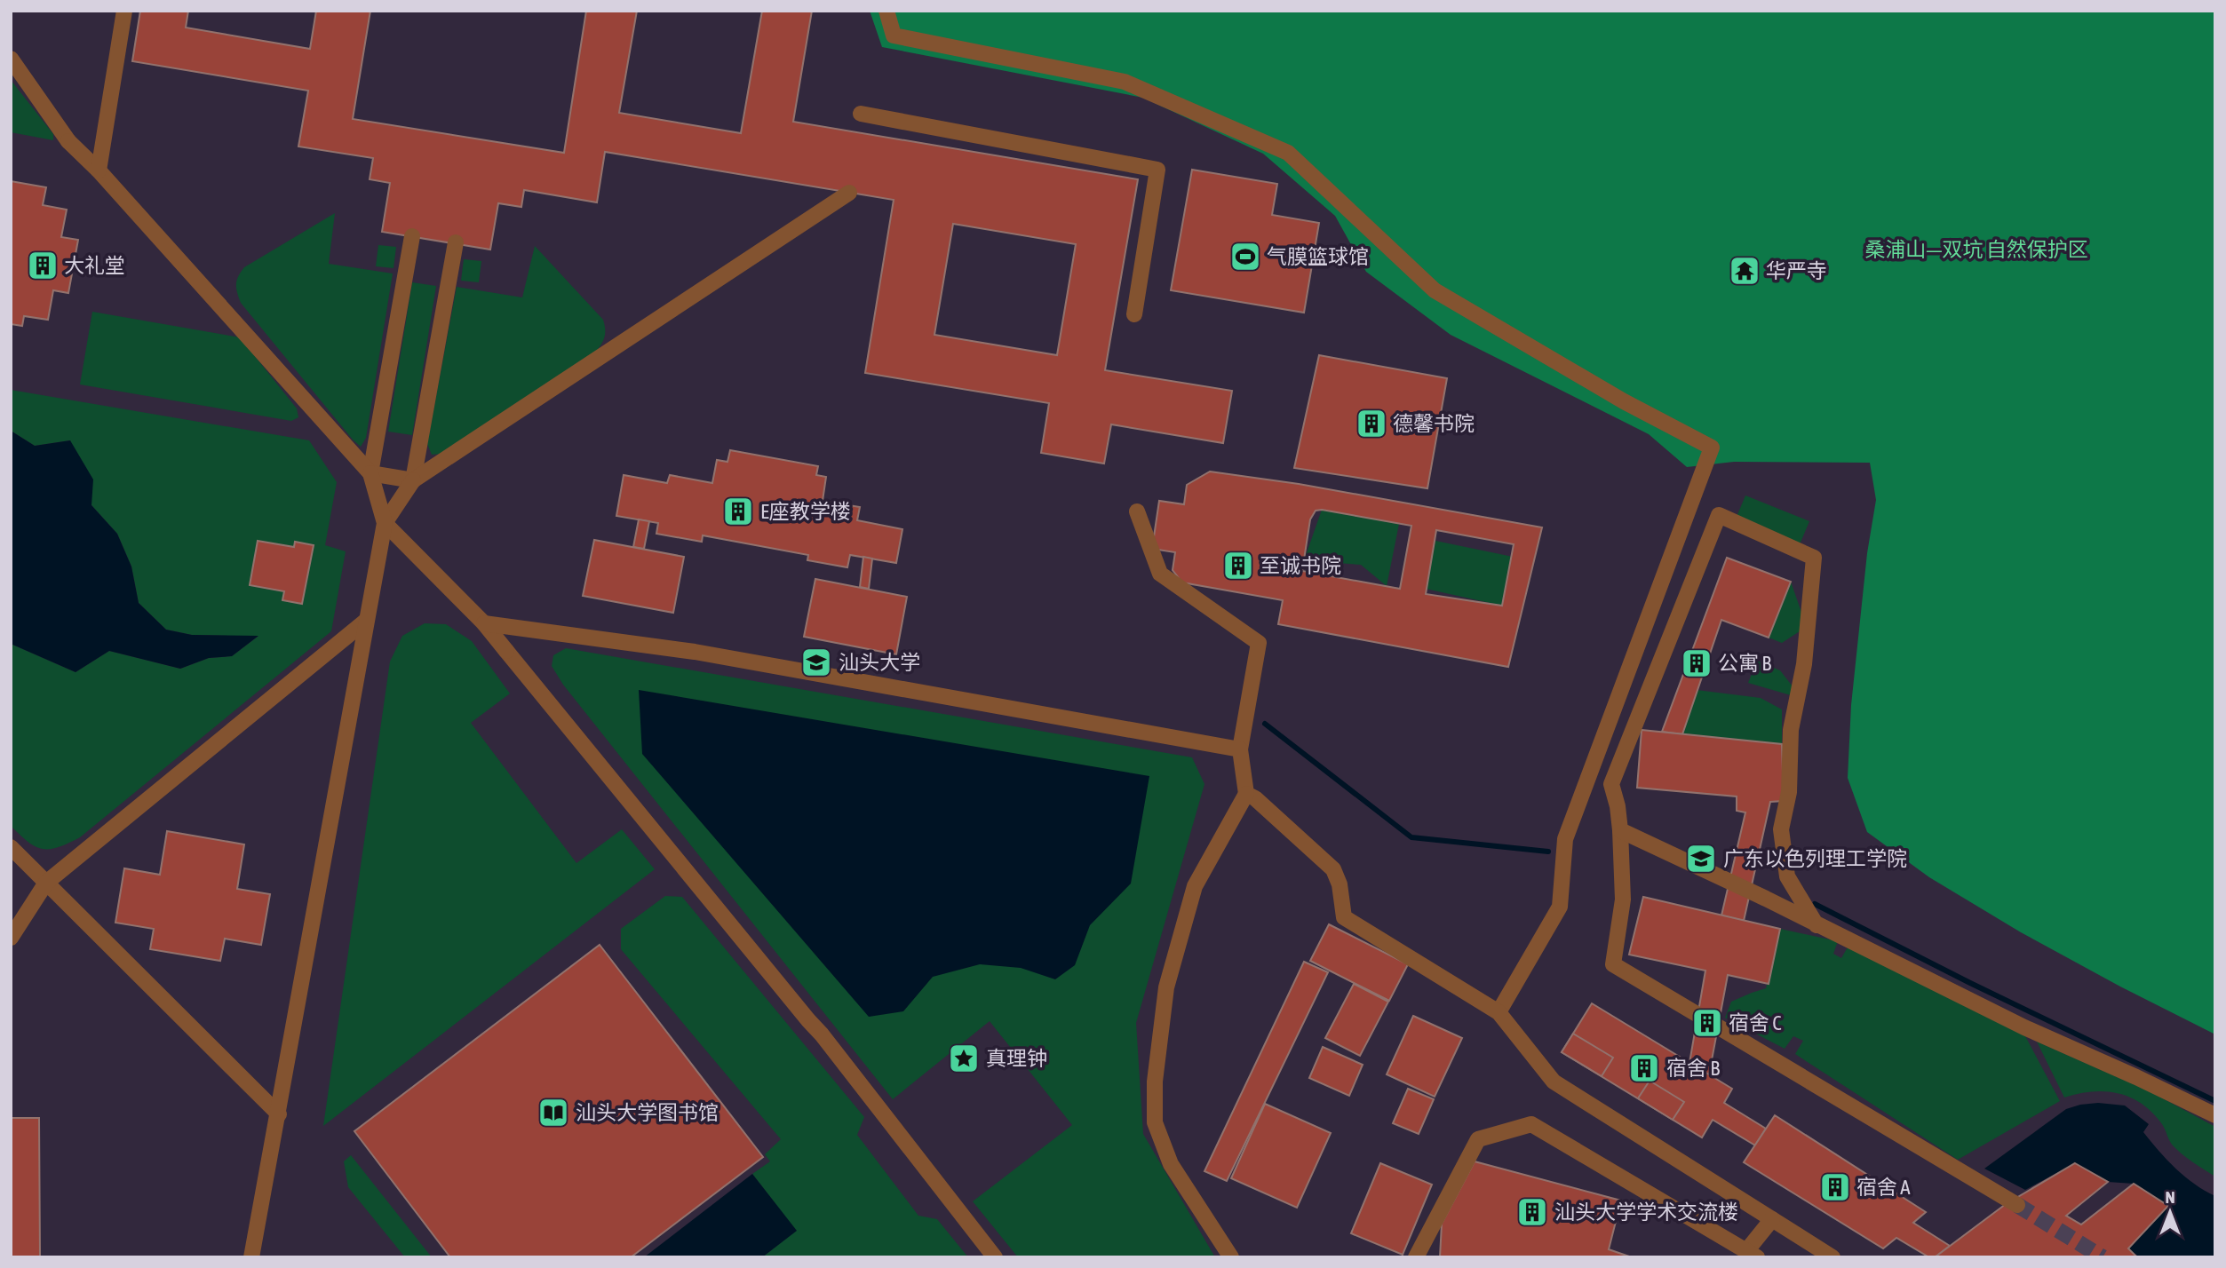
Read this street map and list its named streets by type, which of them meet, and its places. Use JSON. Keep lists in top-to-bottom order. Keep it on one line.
{"parks":["桑浦山—双坑 自然保护区"],"places":{"sports":["气膜篮球馆"],"building":["大礼堂","德馨书院","E座教学楼","至诚书院","公寓 B","宿舍 C","宿舍 B","宿舍 A","汕头大学学术交流楼"],"temple":["华严寺"],"school or university":["汕头大学","广东以色列理工学院"],"place":["真理钟"],"library":["汕头大学图书馆"]},"north":"top"}
